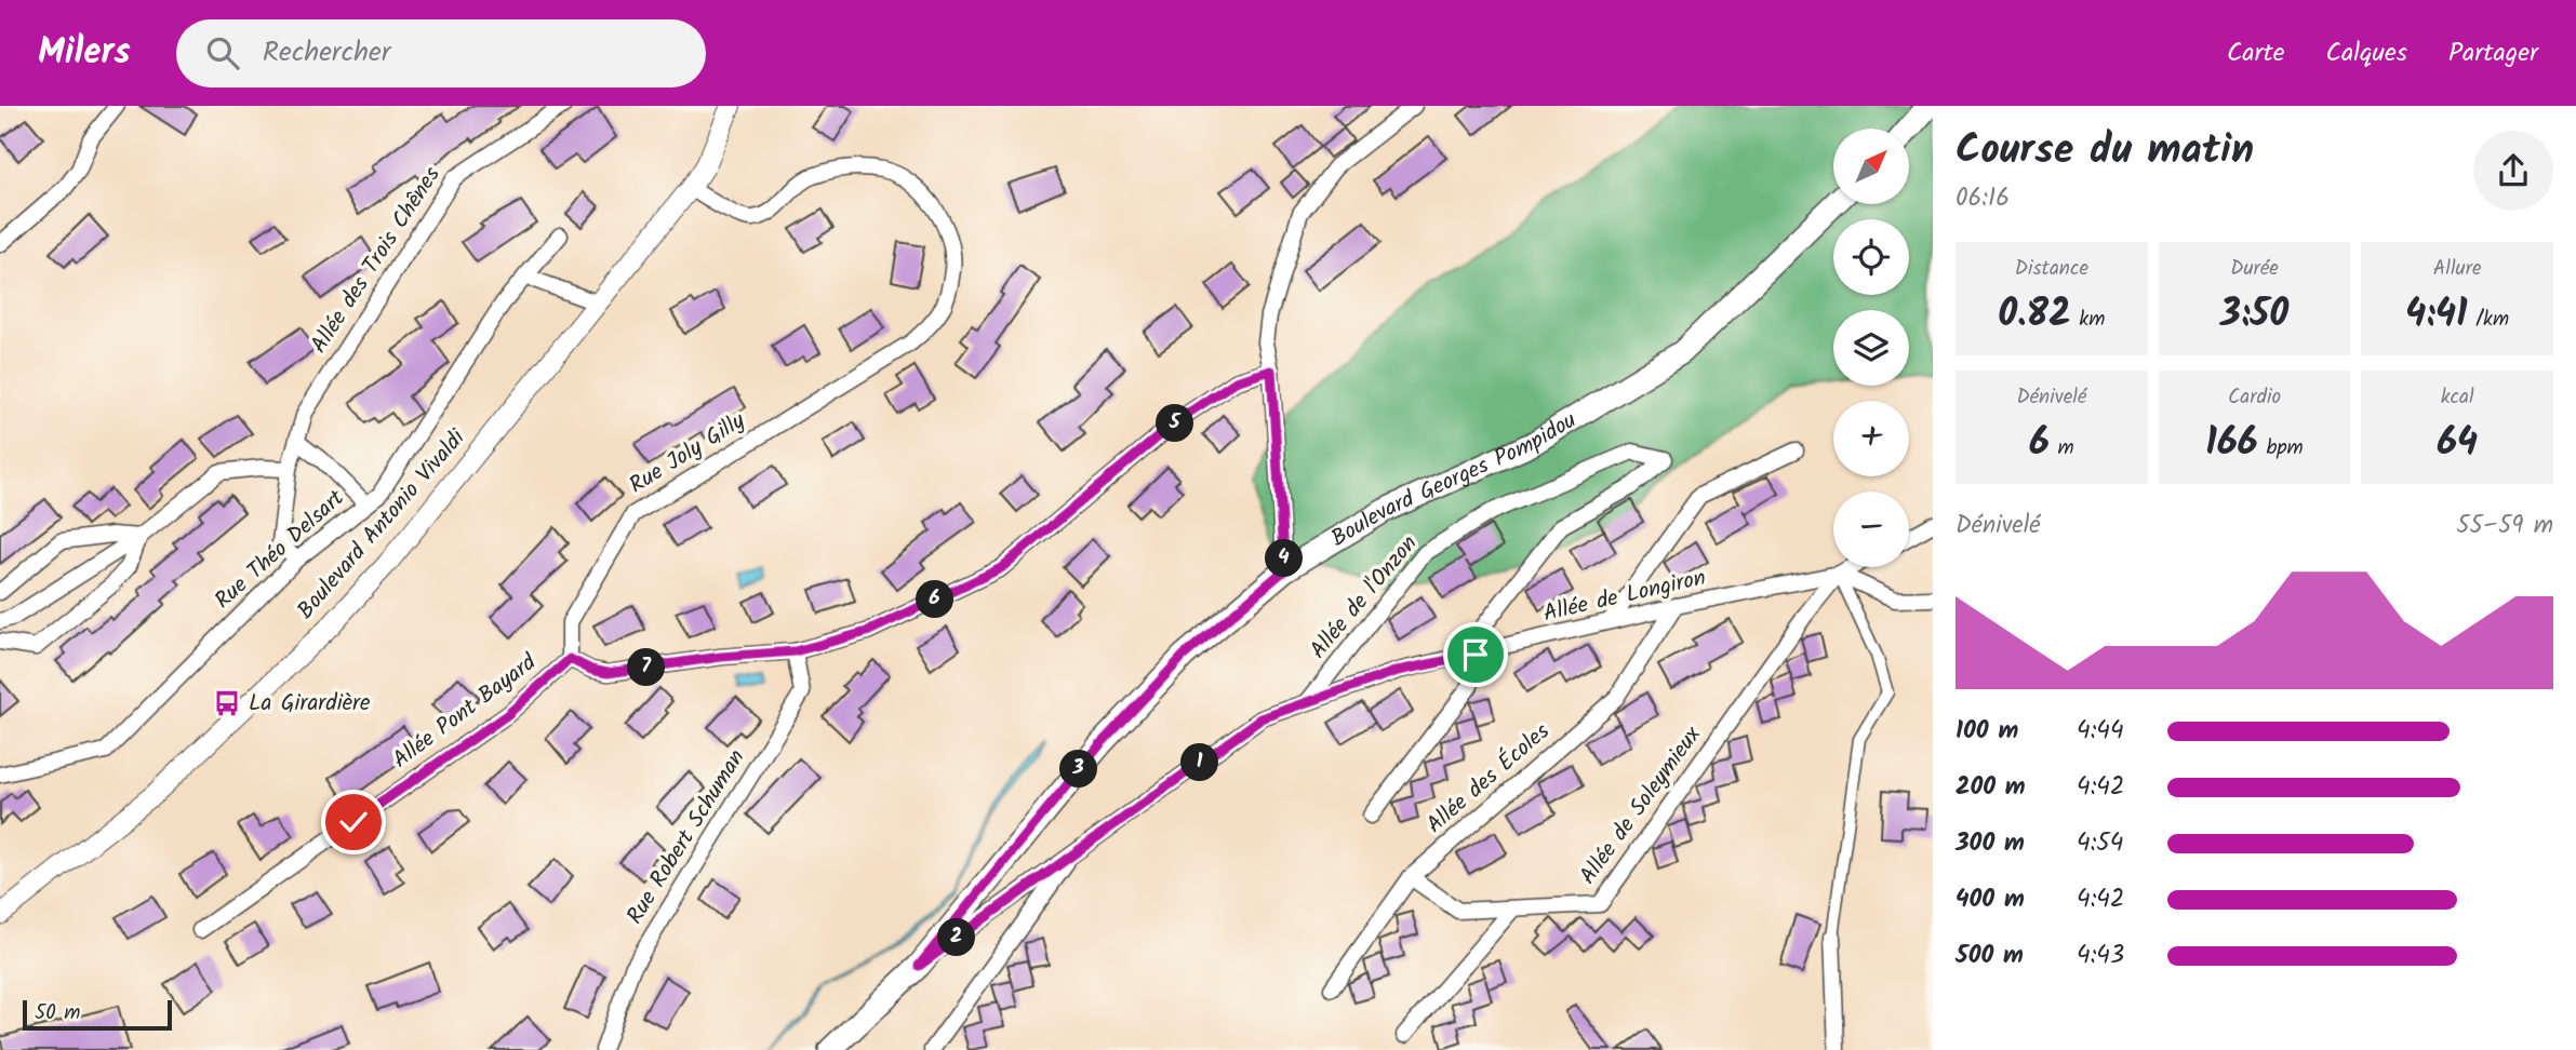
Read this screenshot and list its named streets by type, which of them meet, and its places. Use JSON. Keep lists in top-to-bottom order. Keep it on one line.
{"streets":{"main road":["Boulevard Georges Pompidou"],"street":["Allée des Trois Chênes","Rue Joly Gilly","Boulevard Antonio Vivaldi","Rue Théo Delsart","Allée de Longiron","Allée de l'Onzon","Allée Pont Bayard","Allée des Écoles","Allée de Soleymieux","Rue Robert Schuman"]},"crossings":[["Allée des Trois Chênes","Rue Théo Delsart"],["Rue Joly Gilly","Boulevard Antonio Vivaldi"],["Rue Joly Gilly","Allée Pont Bayard"],["Boulevard Georges Pompidou","Allée de Longiron"],["Allée de Longiron","Allée de l'Onzon"],["Allée de Longiron","Allée des Écoles"],["Allée de Longiron","Allée de Soleymieux"],["Allée des Écoles","Allée de Soleymieux"]],"places":{"bus stop":["La Girardière"]},"scale_bar":"50 m","north":"top right","page":{"header":"Milers","search":"Rechercher","nav":["Carte","Calques","Partager"],"heading":["Course du matin","06:16"],"map_buttons":["+","−"],"stats":[["Distance","0.82 km"],["Durée","3:50"],["Allure","4:41 /km"],["Dénivelé","6 m"],["Cardio","166 bpm"],["kcal","64"]],"pins":["5","4","6","7","1","3","2"],"chart":["Dénivelé","55–59 m"],"list":[{"name":"100 m","note":"4:44"},{"name":"200 m","note":"4:42"},{"name":"300 m","note":"4:54"},{"name":"400 m","note":"4:42"},{"name":"500 m","note":"4:43"}],"scale":"50 m"}}
